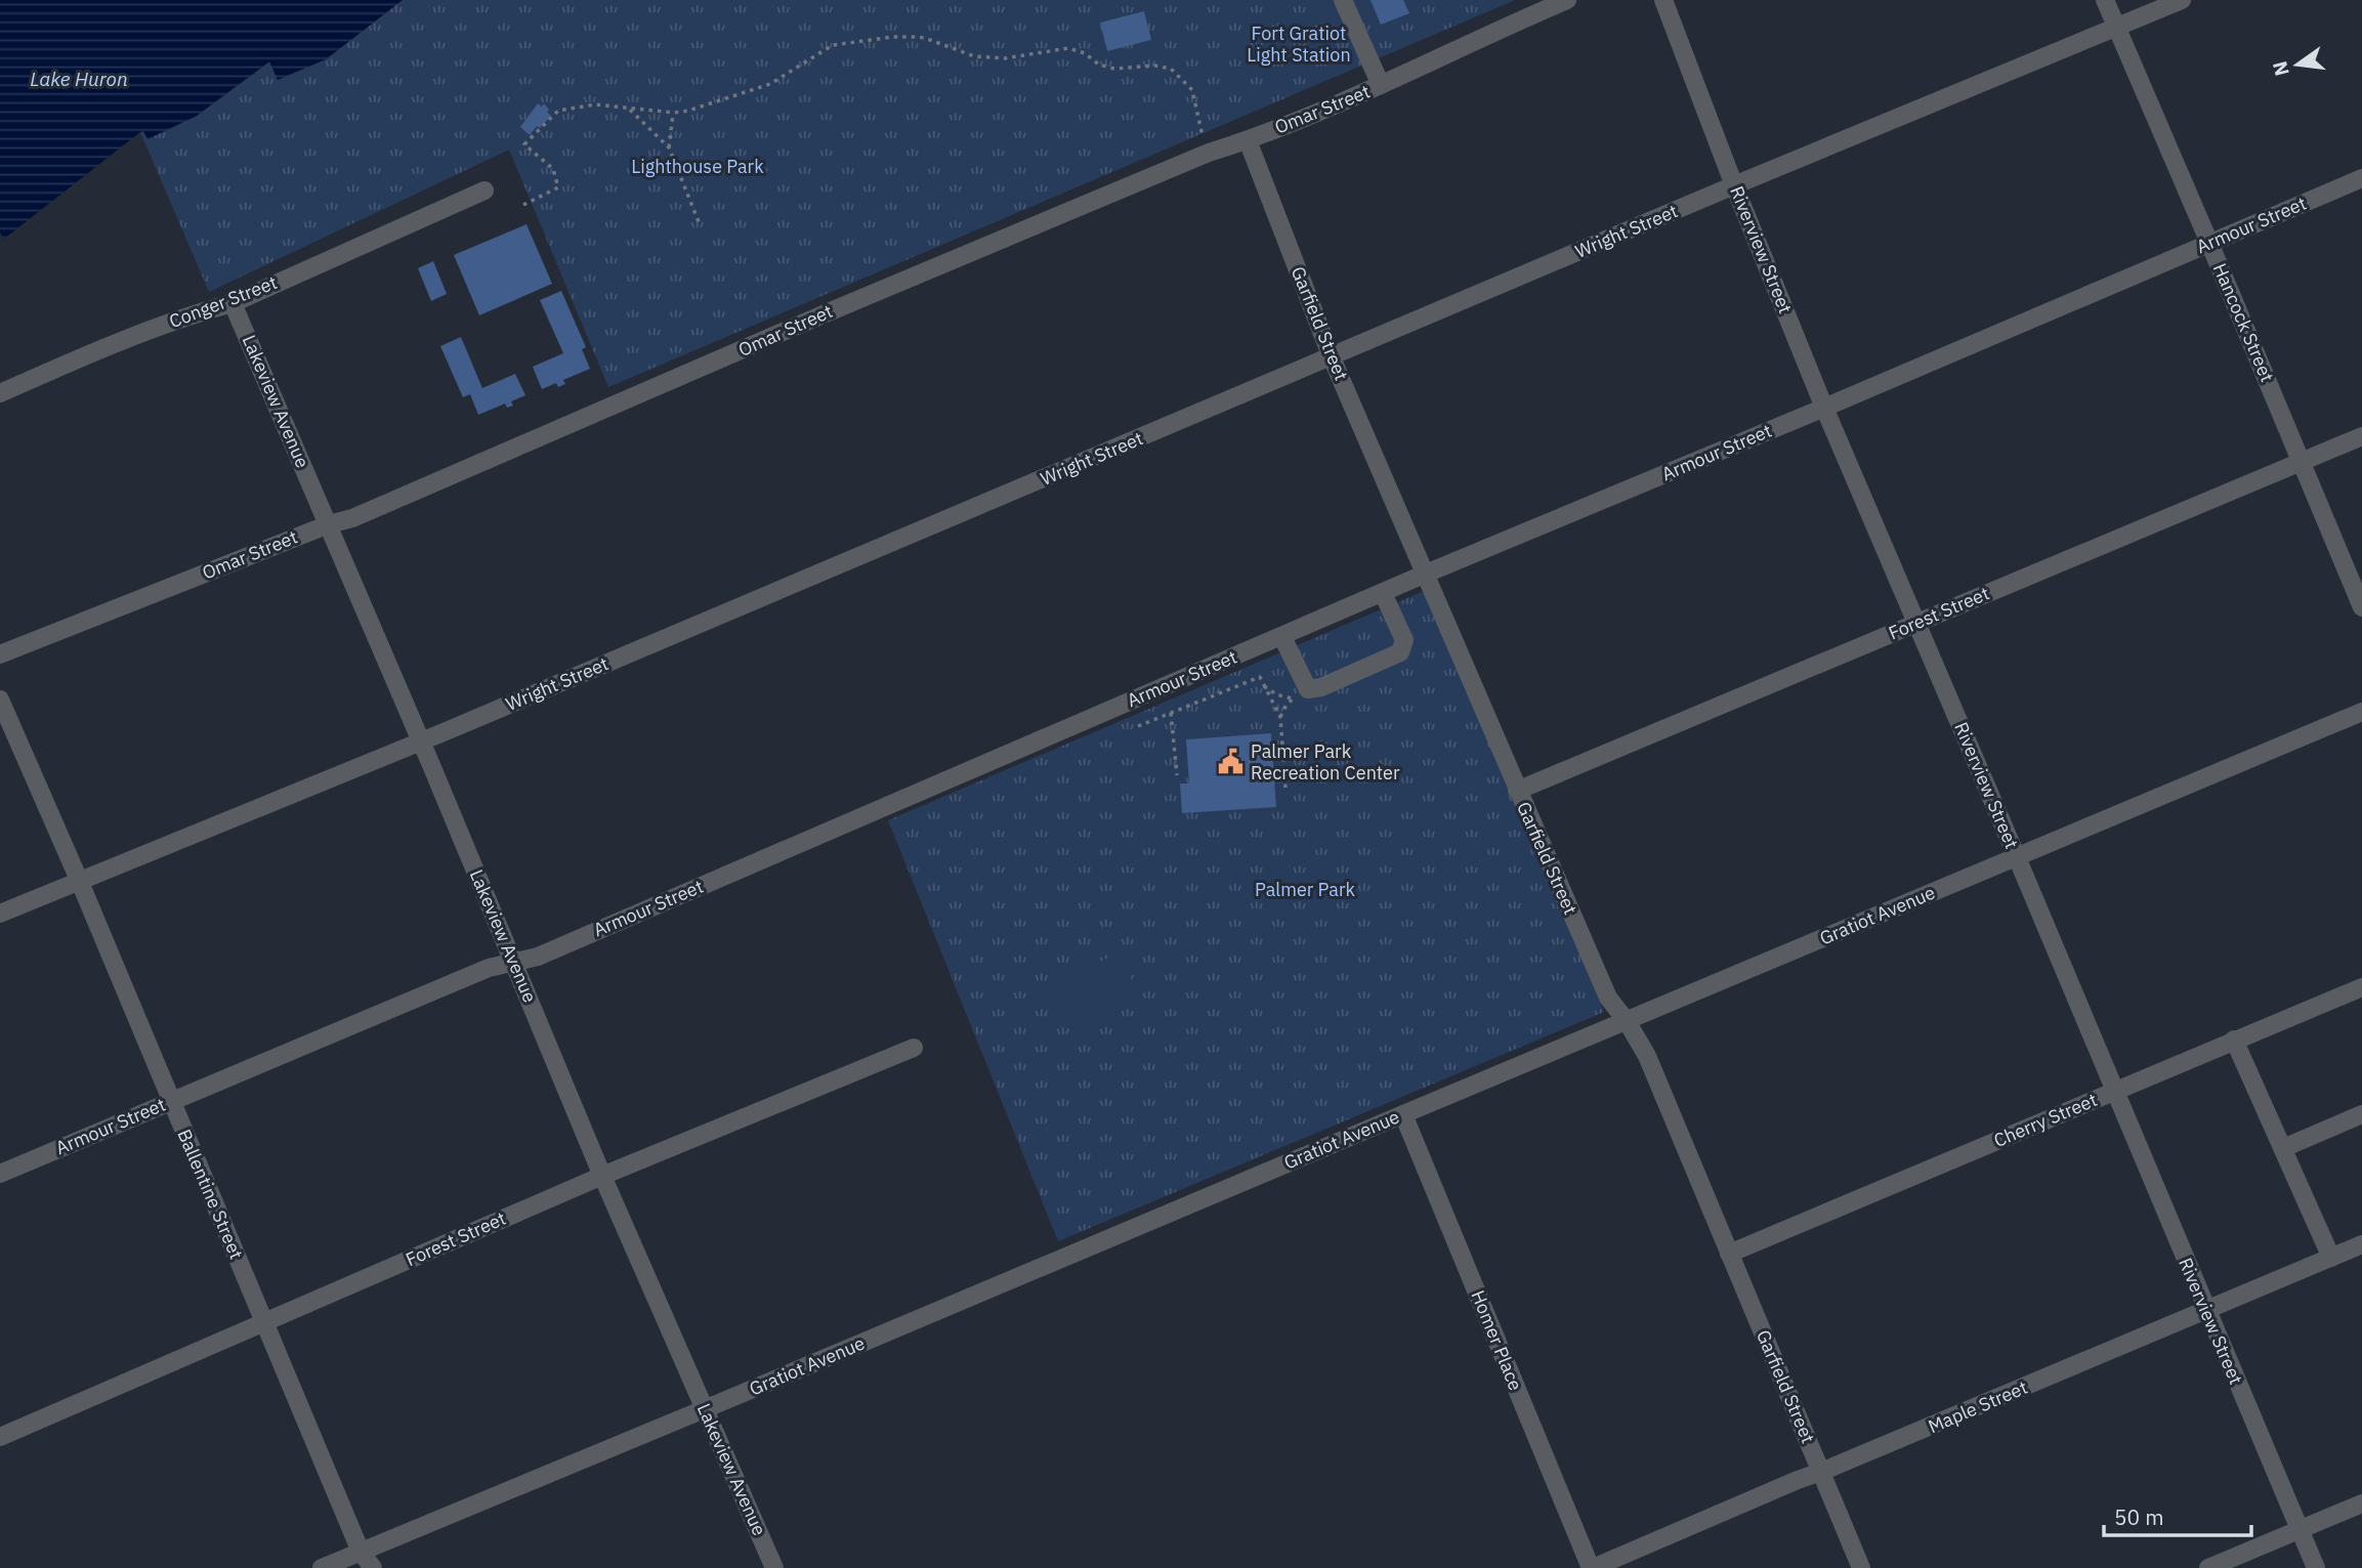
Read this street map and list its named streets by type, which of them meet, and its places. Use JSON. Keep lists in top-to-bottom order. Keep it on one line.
{"streets":{"street":["Omar Street","Armour Street","Wright Street","Riverview Street","Conger Street","Hancock Street","Garfield Street","Lakeview Avenue","Forest Street","Gratiot Avenue","Cherry Street","Ballentine Street","Homer Place","Maple Street"]},"crossings":[["Omar Street","Garfield Street"],["Omar Street","Lakeview Avenue"],["Armour Street","Riverview Street"],["Armour Street","Hancock Street"],["Armour Street","Garfield Street"],["Armour Street","Lakeview Avenue"],["Armour Street","Ballentine Street"],["Wright Street","Riverview Street"],["Wright Street","Hancock Street"],["Wright Street","Garfield Street"],["Wright Street","Lakeview Avenue"],["Wright Street","Ballentine Street"],["Riverview Street","Forest Street"],["Riverview Street","Gratiot Avenue"],["Riverview Street","Cherry Street"],["Riverview Street","Maple Street"],["Conger Street","Lakeview Avenue"],["Hancock Street","Forest Street"],["Garfield Street","Forest Street"],["Garfield Street","Gratiot Avenue"],["Garfield Street","Cherry Street"],["Garfield Street","Maple Street"],["Lakeview Avenue","Forest Street"],["Lakeview Avenue","Gratiot Avenue"],["Forest Street","Ballentine Street"],["Gratiot Avenue","Ballentine Street"],["Gratiot Avenue","Homer Place"],["Homer Place","Maple Street"]],"water":["Lake Huron"],"parks":["Fort Gratiot Light Station","Lighthouse Park","Palmer Park"],"places":{"public building":["Palmer Park Recreation Center"]},"scale_bar":"50 m","north":"left"}
